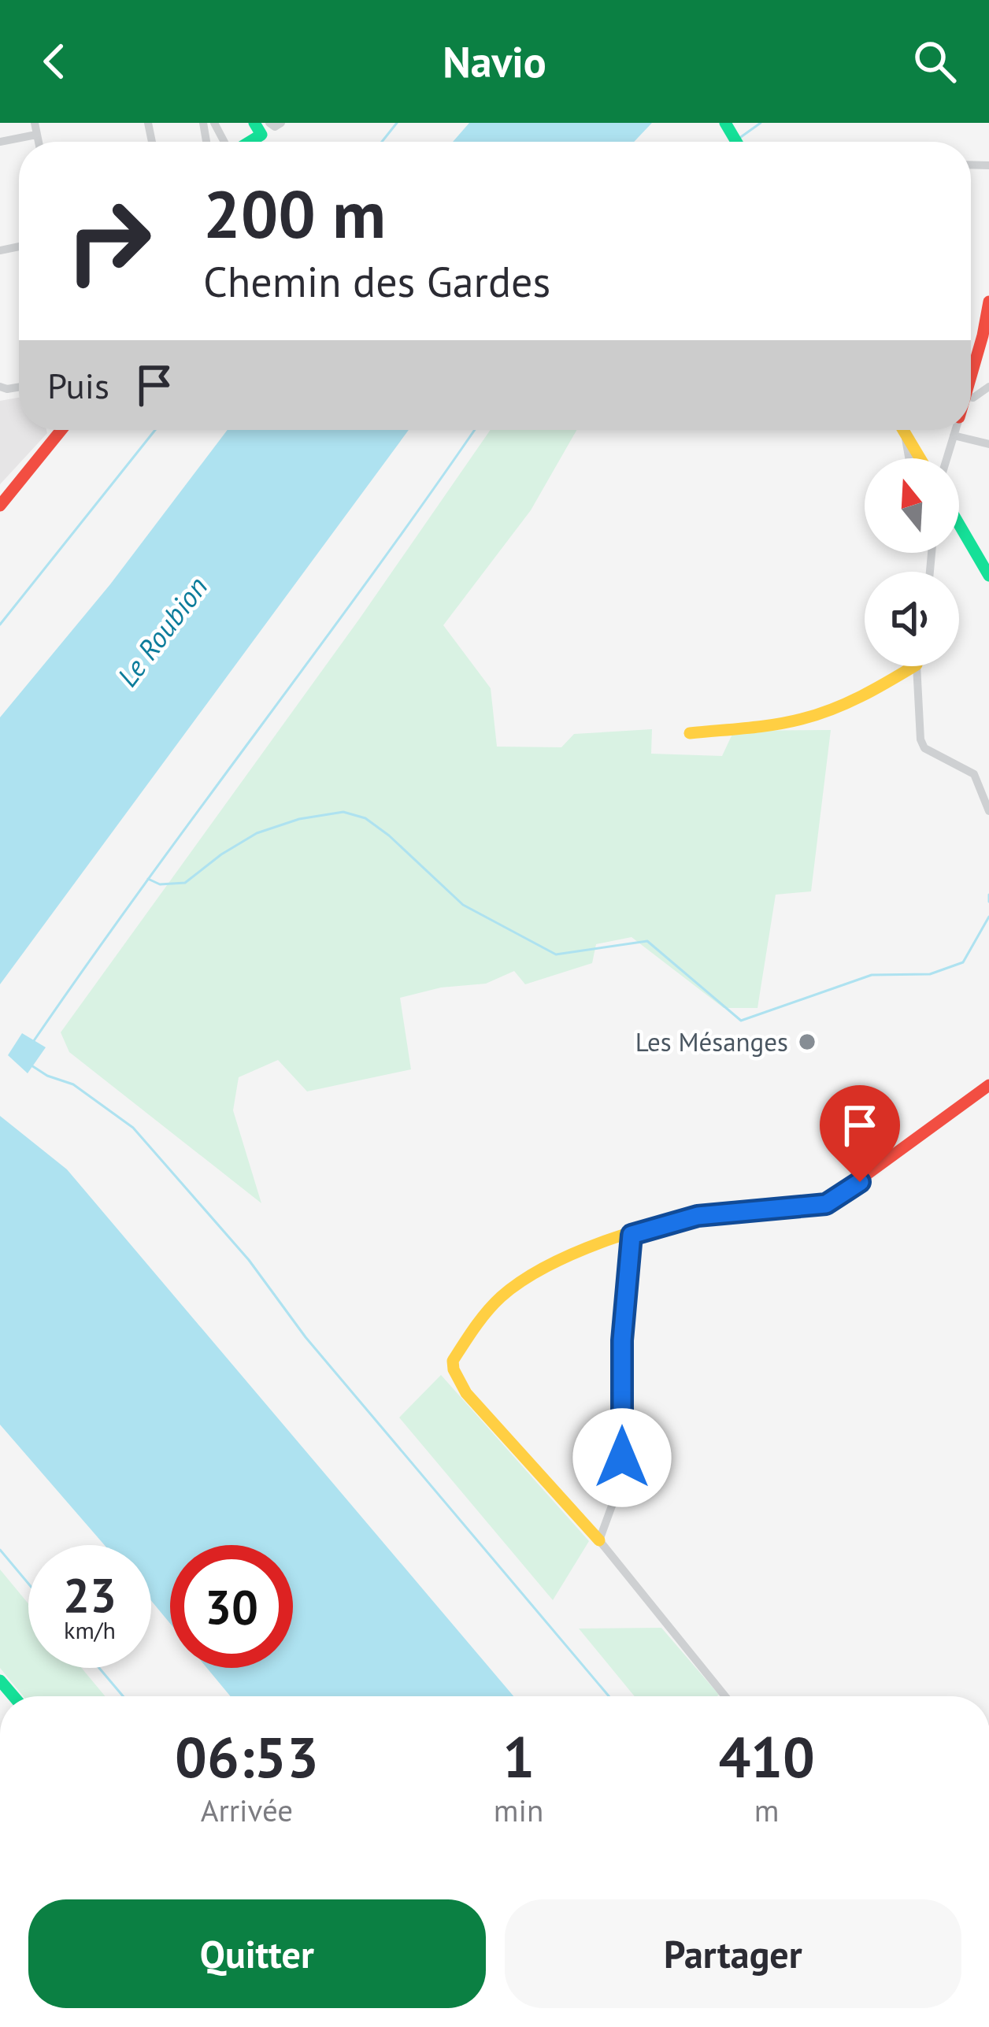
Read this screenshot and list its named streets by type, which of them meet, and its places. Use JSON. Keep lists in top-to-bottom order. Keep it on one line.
{"water":["Le Roubion"],"places":["Les Mésanges"],"north":"top","page":{"header":"Navio","turn":["200 m","Chemin des Gardes"],"then":"Puis","speed":"23 km/h","limit":"30","eta":["06:53","Arrivée","1","min","410","m"],"buttons":["Quitter","Partager"]}}
